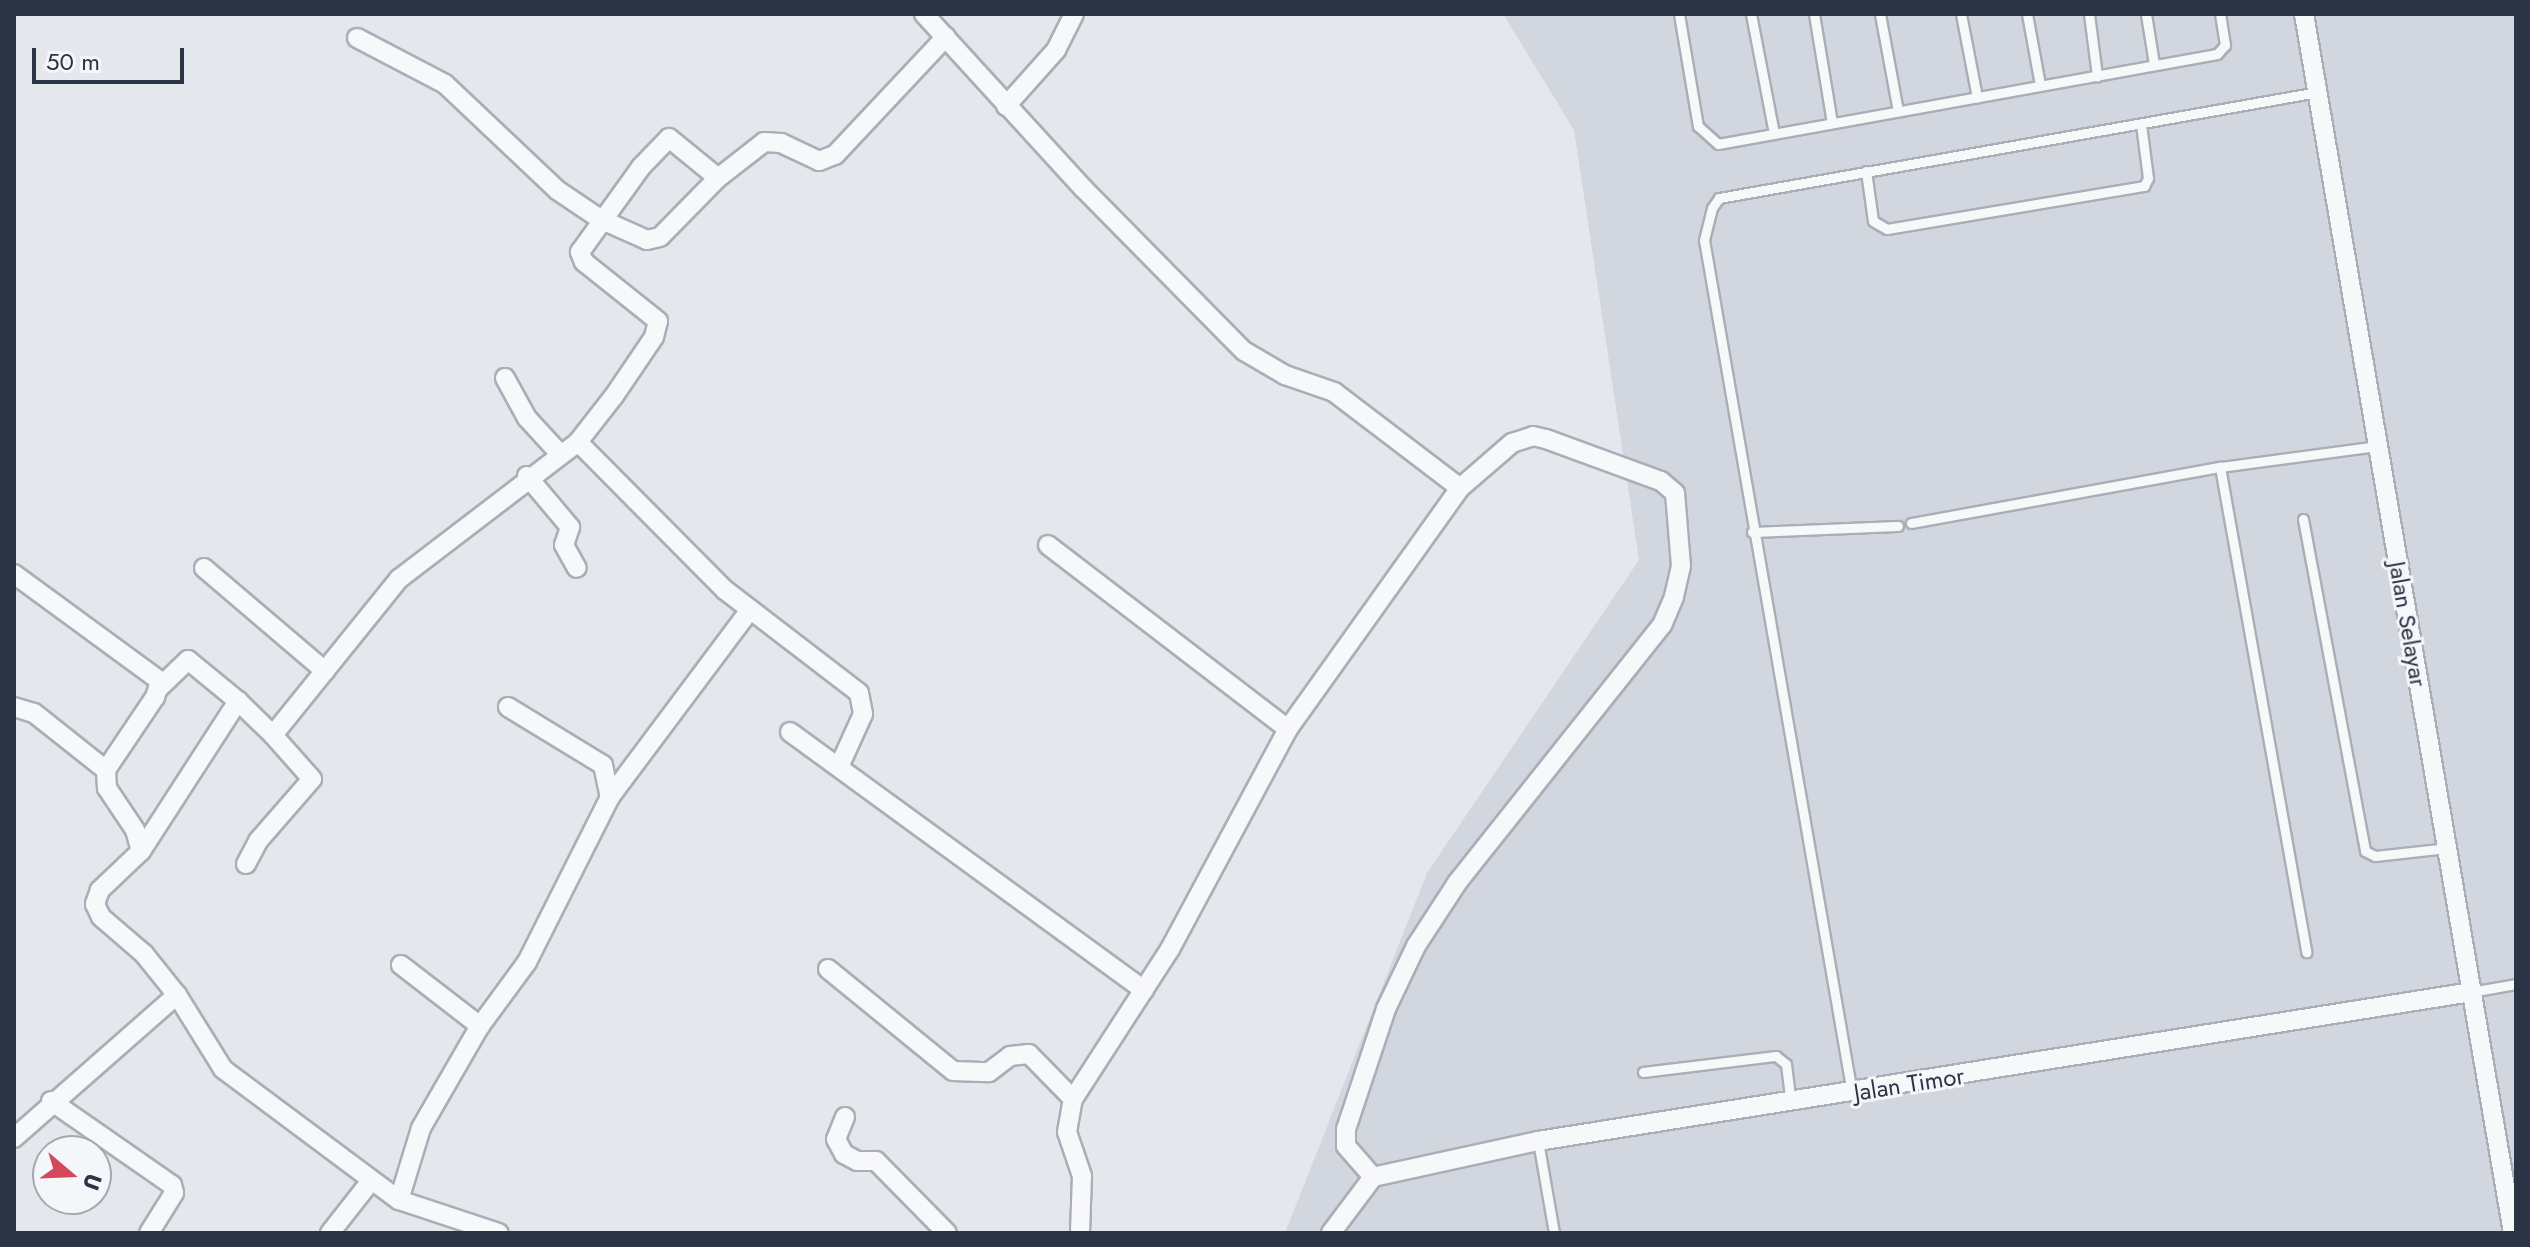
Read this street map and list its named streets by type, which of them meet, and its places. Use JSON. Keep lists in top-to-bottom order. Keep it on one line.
{"streets":{"street":["Jalan Selayar","Jalan Timor"]},"crossings":[["Jalan Selayar","Jalan Timor"]],"scale_bar":"50 m","north":"right"}
